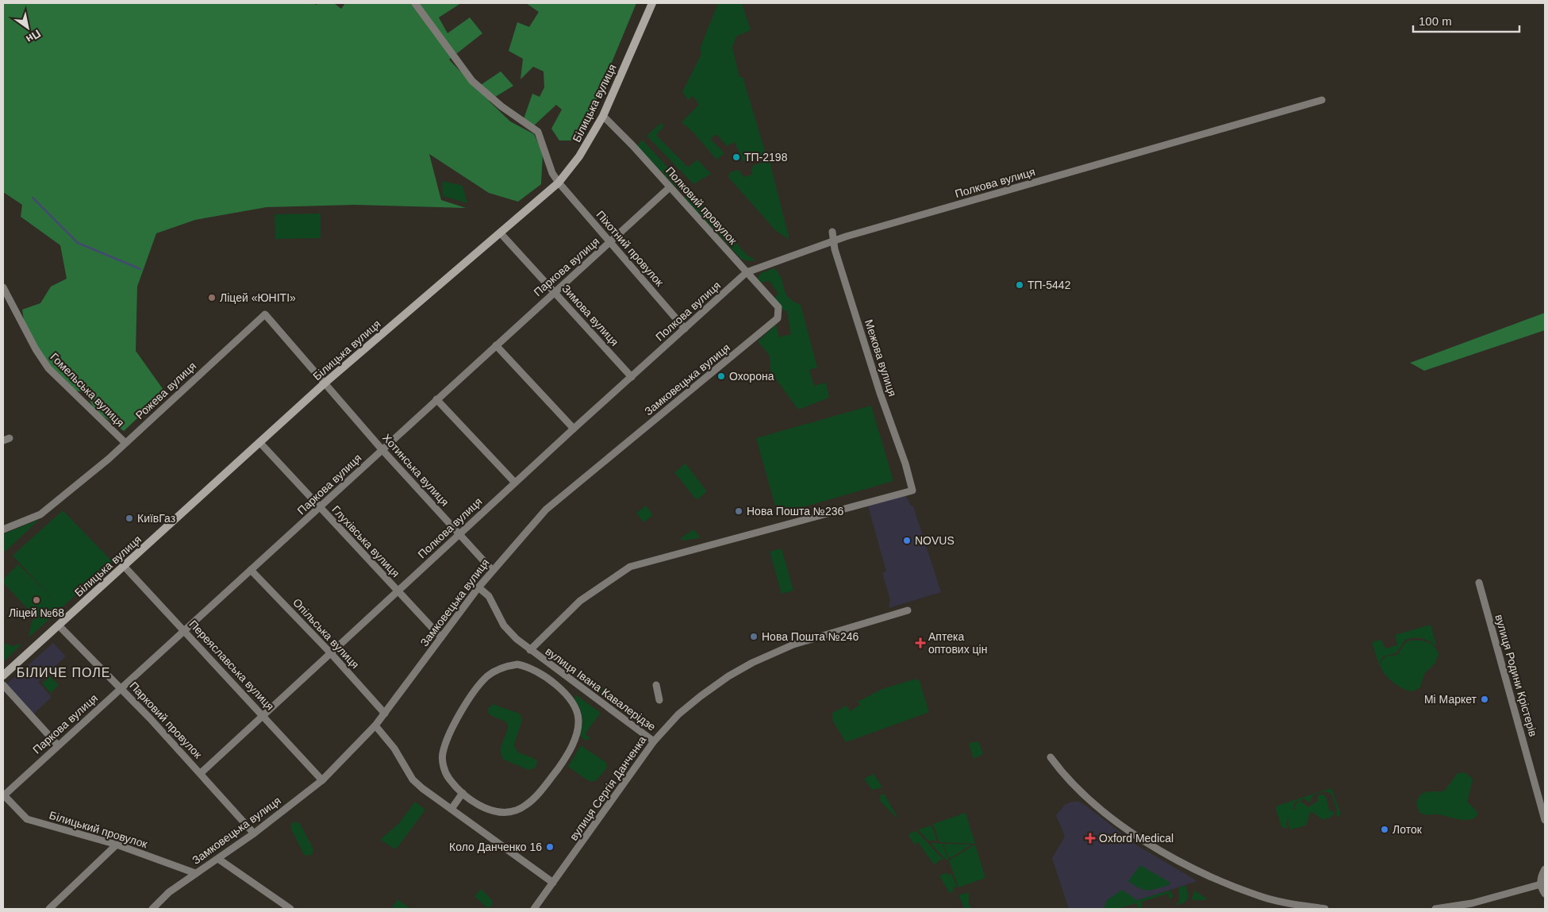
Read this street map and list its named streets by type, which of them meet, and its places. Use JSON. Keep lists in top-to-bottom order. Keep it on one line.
{"streets":{"main road":["Білицька вулиця"],"street":["Полкова вулиця","Полковий провулок","Піхотний провулок","Паркова вулиця","Зимова вулиця","Межова вулиця","Замковецька вулиця","Гомельська вулиця","Рожева вулиця","Хотинська вулиця","Глухівська вулиця","Опільська вулиця","Переяславська вулиця","вулиця Родини Крістерів","вулиця Івана Кавалерідзе","Парковий провулок","вулиця Сергія Данченка","Білицький провулок"]},"crossings":[["Білицька вулиця","Полковий провулок"],["Білицька вулиця","Піхотний провулок"],["Білицька вулиця","Зимова вулиця"],["Білицька вулиця","Рожева вулиця"],["Білицька вулиця","Хотинська вулиця"],["Білицька вулиця","Глухівська вулиця"],["Білицька вулиця","Переяславська вулиця"],["Білицька вулиця","Парковий провулок"],["Полкова вулиця","Полковий провулок"],["Полкова вулиця","Піхотний провулок"],["Полкова вулиця","Зимова вулиця"],["Полкова вулиця","Межова вулиця"],["Полкова вулиця","Хотинська вулиця"],["Полкова вулиця","Глухівська вулиця"],["Полкова вулиця","Опільська вулиця"],["Полкова вулиця","Переяславська вулиця"],["Полкова вулиця","Парковий провулок"],["Полковий провулок","Паркова вулиця"],["Полковий провулок","Замковецька вулиця"],["Піхотний провулок","Паркова вулиця"],["Паркова вулиця","Зимова вулиця"],["Паркова вулиця","Хотинська вулиця"],["Паркова вулиця","Глухівська вулиця"],["Паркова вулиця","Опільська вулиця"],["Паркова вулиця","Переяславська вулиця"],["Паркова вулиця","Парковий провулок"],["Паркова вулиця","Білицький провулок"],["Межова вулиця","вулиця Івана Кавалерідзе"],["Замковецька вулиця","Хотинська вулиця"],["Замковецька вулиця","Глухівська вулиця"],["Замковецька вулиця","Опільська вулиця"],["Замковецька вулиця","Переяславська вулиця"],["Замковецька вулиця","Парковий провулок"],["Замковецька вулиця","Білицький провулок"],["Гомельська вулиця","Рожева вулиця"],["Рожева вулиця","Хотинська вулиця"],["вулиця Івана Кавалерідзе","вулиця Сергія Данченка"]],"districts":["БІЛИЧЕ ПОЛЕ"],"places":{"other":["ТП-2198","ТП-5442","Ліцей «ЮНІТІ»","Охорона","Нова Пошта №236","КиївГаз","NOVUS","Ліцей №68","Нова Пошта №246","Мі Маркет","Лоток","Коло Данченко 16"],"health":["Аптека оптових цін","Oxford Medical"]},"scale_bar":"100 m","north":"bottom right"}
